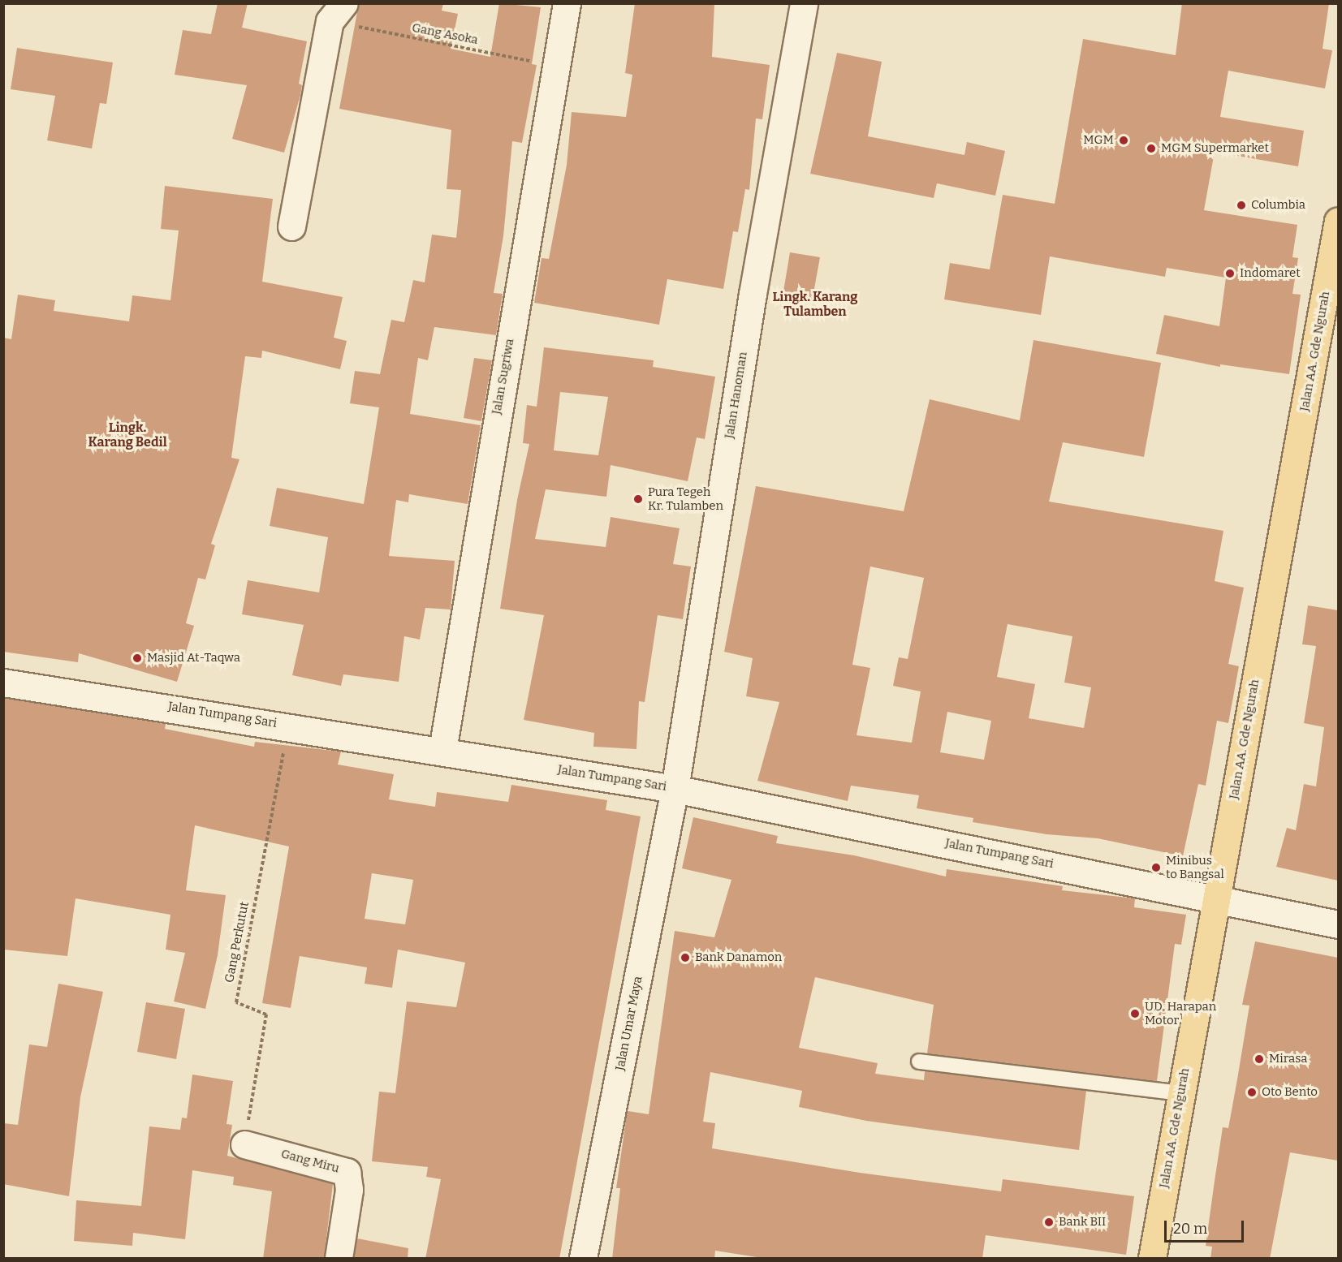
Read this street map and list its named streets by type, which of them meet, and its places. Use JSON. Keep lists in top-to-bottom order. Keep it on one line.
{"streets":{"main road":["Jalan AA. Gde Ngurah"],"street":["Jalan Sugriwa","Jalan Hanoman","Jalan Tumpang Sari","Jalan Umar Maya","Gang Miru"],"path":["Gang Asoka","Gang Perkutut"]},"crossings":[["Gang Asoka","Jalan Sugriwa"],["Jalan AA. Gde Ngurah","Jalan Tumpang Sari"],["Jalan Sugriwa","Jalan Tumpang Sari"],["Jalan Hanoman","Jalan Tumpang Sari"],["Jalan Hanoman","Jalan Umar Maya"],["Jalan Tumpang Sari","Gang Perkutut"],["Jalan Tumpang Sari","Jalan Umar Maya"],["Gang Perkutut","Gang Miru"]],"districts":["Lingk. Karang Tulamben","Lingk. Karang Bedil"],"places":["MGM","MGM Supermarket","Columbia","Indomaret","Pura Tegeh Kr. Tulamben","Masjid At-Taqwa","Minibus to Bangsal","Bank Danamon","UD. Harapan Motor","Mirasa","Oto Bento","Bank BII"],"scale_bar":"20 m"}
